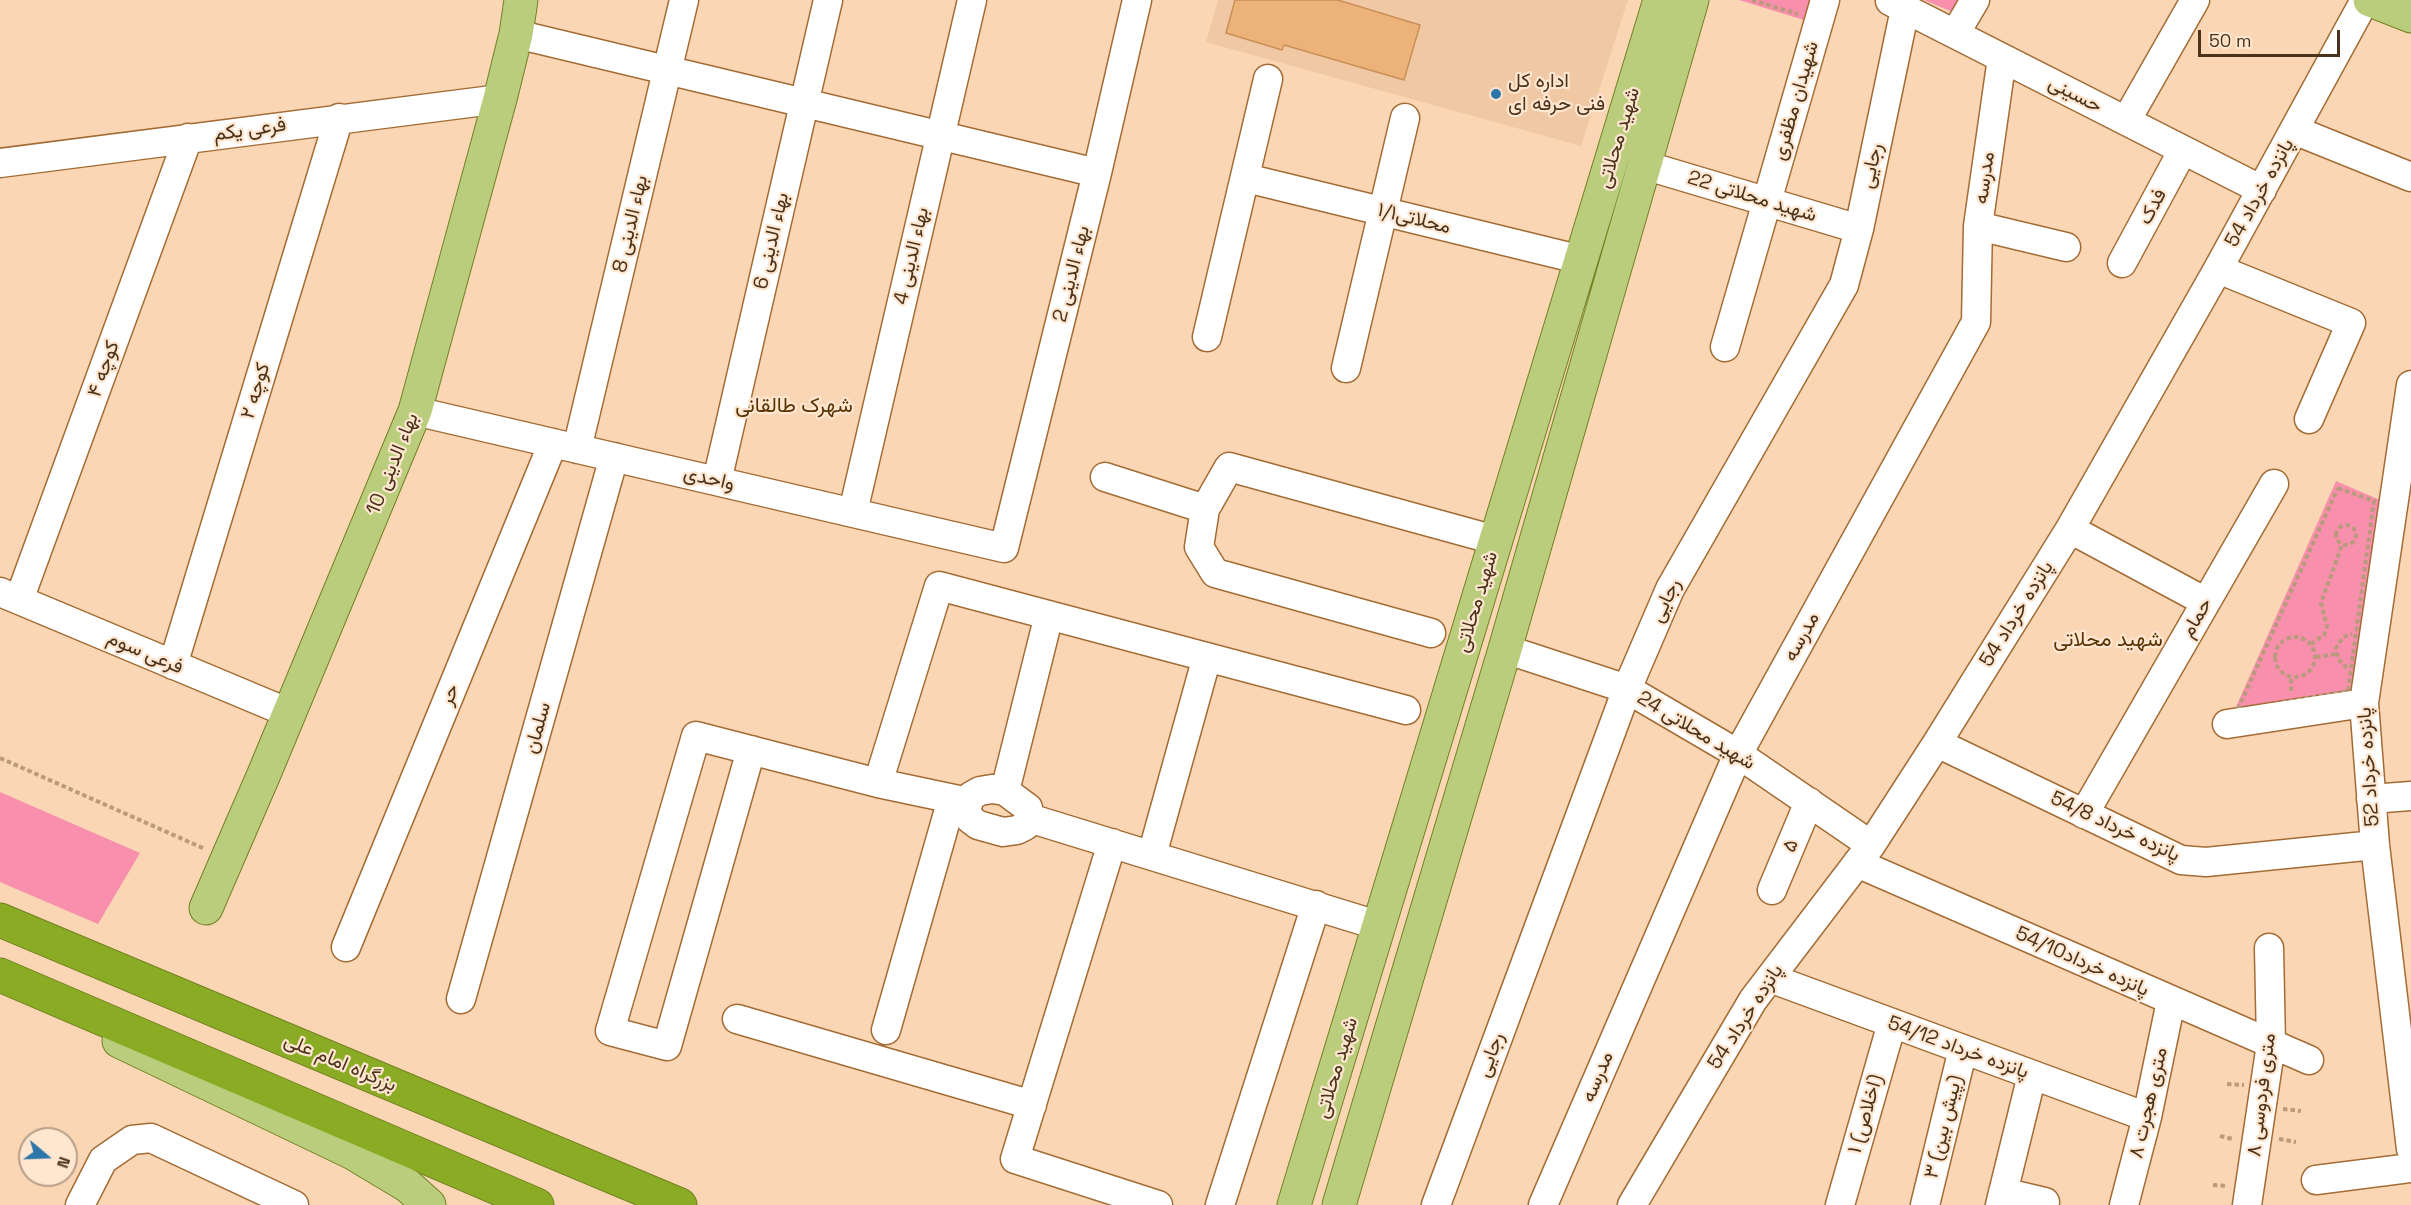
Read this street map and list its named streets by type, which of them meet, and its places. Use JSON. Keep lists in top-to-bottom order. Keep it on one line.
{"streets":{"highway":["بزرگراه امام علی"],"main road":["شهید محلاتی","بهاء الدینی 10"],"street":["حسینی","شهیدان مظفری","فرعی یکم","رجایی","مدرسه","پانزده خرداد 54","شهید محلاتی 22","فدک","محلاتی۱/۱","بهاء الدینی 8","بهاء الدینی 6","بهاء الدینی 4","بهاء الدینی 2","کوچه ۴","کوچه ۲","واحدی","حمام","فرعی سوم","حر","سلمان","شهید محلاتی 24","پانزده خرداد 52","پانزده خرداد 54/8","۵","پانزده خرداد54/10","پانزده خرداد 54/12","۸ متری فردوسی","۸ متری هجرت","۱ (اخلاص)","۳ (پیش بین)"]},"crossings":[["حسینی","رجایی"],["حسینی","مدرسه"],["حسینی","پانزده خرداد 54"],["حسینی","فدک"],["شهیدان مظفری","شهید محلاتی 22"],["فرعی یکم","کوچه ۴"],["فرعی یکم","کوچه ۲"],["فرعی یکم","بهاء الدینی 10"],["شهید محلاتی","شهید محلاتی 22"],["شهید محلاتی","محلاتی۱/۱"],["شهید محلاتی","شهید محلاتی 24"],["رجایی","شهید محلاتی 22"],["رجایی","شهید محلاتی 24"],["مدرسه","شهید محلاتی 24"],["پانزده خرداد 54","شهید محلاتی 24"],["پانزده خرداد 54","پانزده خرداد 54/8"],["پانزده خرداد 54","پانزده خرداد54/10"],["پانزده خرداد 54","پانزده خرداد 54/12"],["بهاء الدینی 8","واحدی"],["بهاء الدینی 8","حر"],["بهاء الدینی 6","واحدی"],["بهاء الدینی 4","واحدی"],["بهاء الدینی 2","واحدی"],["کوچه ۴","فرعی سوم"],["کوچه ۲","فرعی سوم"],["بهاء الدینی 10","واحدی"],["بهاء الدینی 10","فرعی سوم"],["واحدی","حر"],["واحدی","سلمان"],["حمام","پانزده خرداد 54/8"],["شهید محلاتی 24","۵"],["شهید محلاتی 24","پانزده خرداد54/10"],["پانزده خرداد 52","پانزده خرداد 54/8"],["پانزده خرداد54/10","۸ متری فردوسی"],["پانزده خرداد54/10","۸ متری هجرت"],["پانزده خرداد 54/12","۸ متری هجرت"],["پانزده خرداد 54/12","۱ (اخلاص)"],["پانزده خرداد 54/12","۳ (پیش بین)"]],"districts":["شهرک طالقانی","شهید محلاتی"],"places":["اداره کل فنی حرفه ای"],"scale_bar":"50 m","north":"right"}
